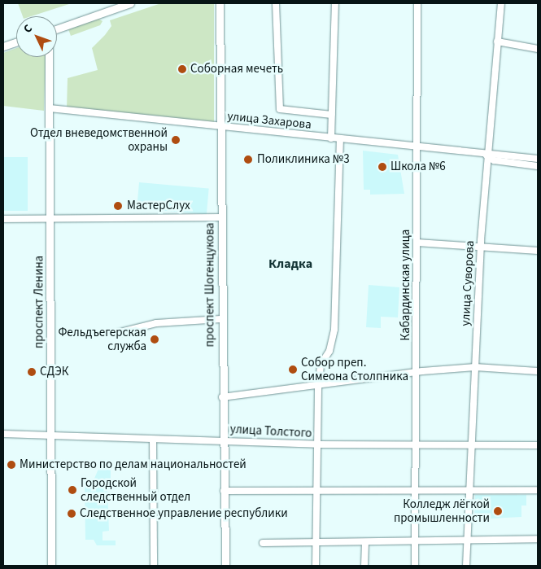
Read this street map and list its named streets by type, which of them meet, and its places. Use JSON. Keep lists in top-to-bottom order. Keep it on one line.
{"streets":{"main road":["проспект Шогенцукова","проспект Ленина"],"street":["улица Захарова","улица Суворова","Кабардинская улица","улица Толстого"]},"crossings":[["улица Захарова","улица Суворова"],["улица Захарова","проспект Шогенцукова"],["улица Захарова","Кабардинская улица"],["улица Захарова","проспект Ленина"],["улица Суворова","улица Толстого"],["проспект Шогенцукова","улица Толстого"],["Кабардинская улица","улица Толстого"],["проспект Ленина","улица Толстого"]],"districts":["Кладка"],"places":["Соборная мечеть","Отдел вневедомственной охраны","Поликлиника №3","Школа №6","МастерСлух","Фельдъегерская служба","Собор преп. Симеона Столпника","СДЭК","Министерство по делам национальностей","Городской следственный отдел","Колледж лёгкой промышленности","Следственное управление республики"],"north":"top left"}
